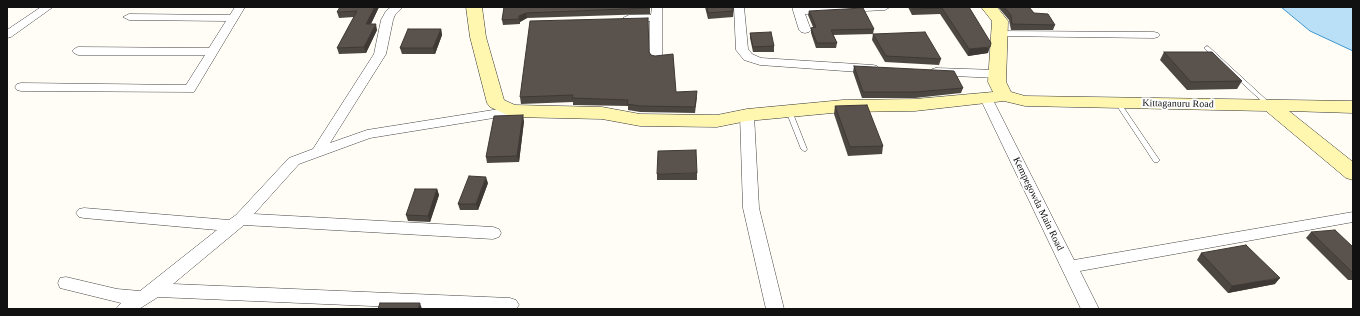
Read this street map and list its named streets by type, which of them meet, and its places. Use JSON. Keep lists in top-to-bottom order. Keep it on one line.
{"streets":{"street":["Kittaganuru Road","Kempegowda Main Road"]},"crossings":[["Kittaganuru Road","Kempegowda Main Road"]]}
